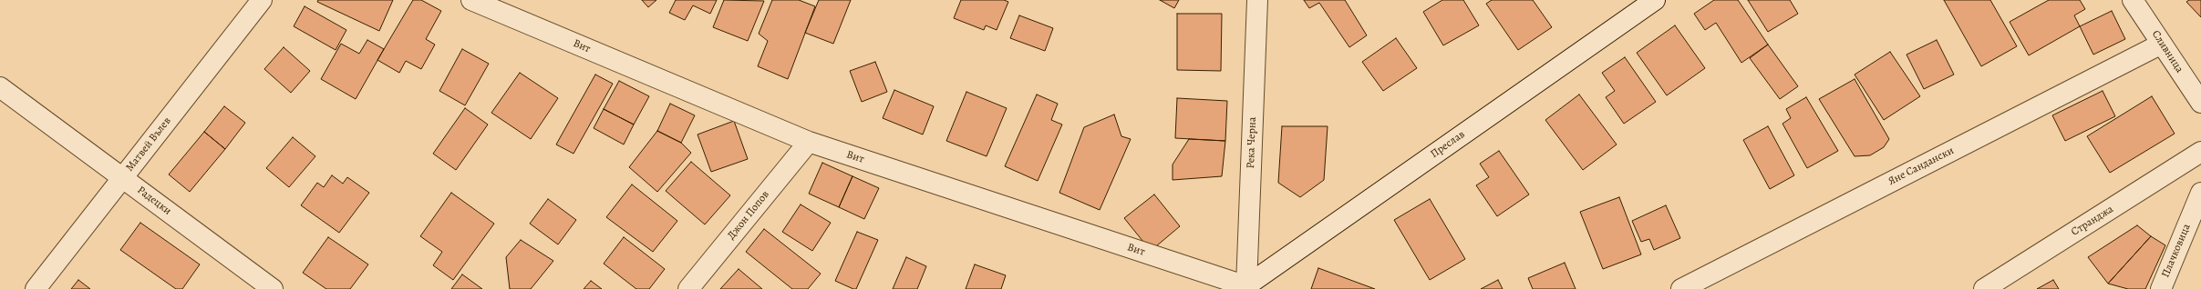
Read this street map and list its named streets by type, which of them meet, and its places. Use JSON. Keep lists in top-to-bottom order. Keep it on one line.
{"streets":{"street":["Вит","Сливница","Река Черна","Матвей Вълев","Преслав","Яне Сандански","Радецки","Джон Попов","Странджа","Плачковица"]},"crossings":[["Вит","Река Черна"],["Вит","Преслав"],["Вит","Джон Попов"],["Сливница","Яне Сандански"],["Река Черна","Преслав"],["Матвей Вълев","Радецки"]]}
